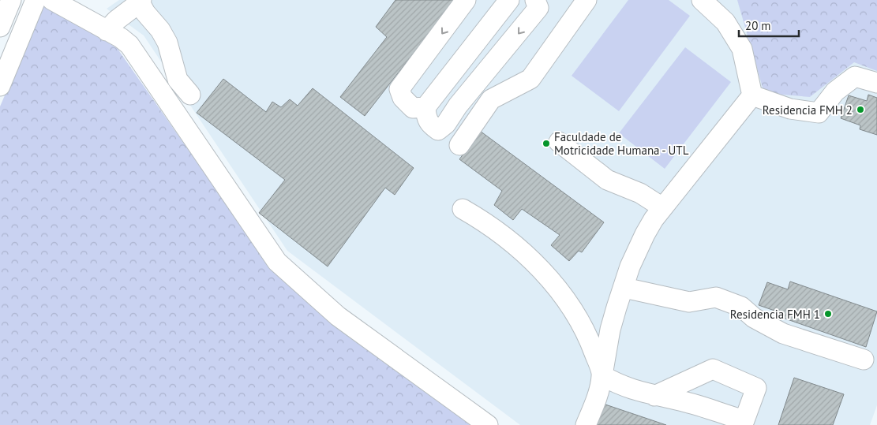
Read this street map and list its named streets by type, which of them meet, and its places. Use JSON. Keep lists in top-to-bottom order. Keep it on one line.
{"places":["Residencia FMH 2","Faculdade de Motricidade Humana - UTL","Residencia FMH 1"],"scale_bar":"20 m"}
